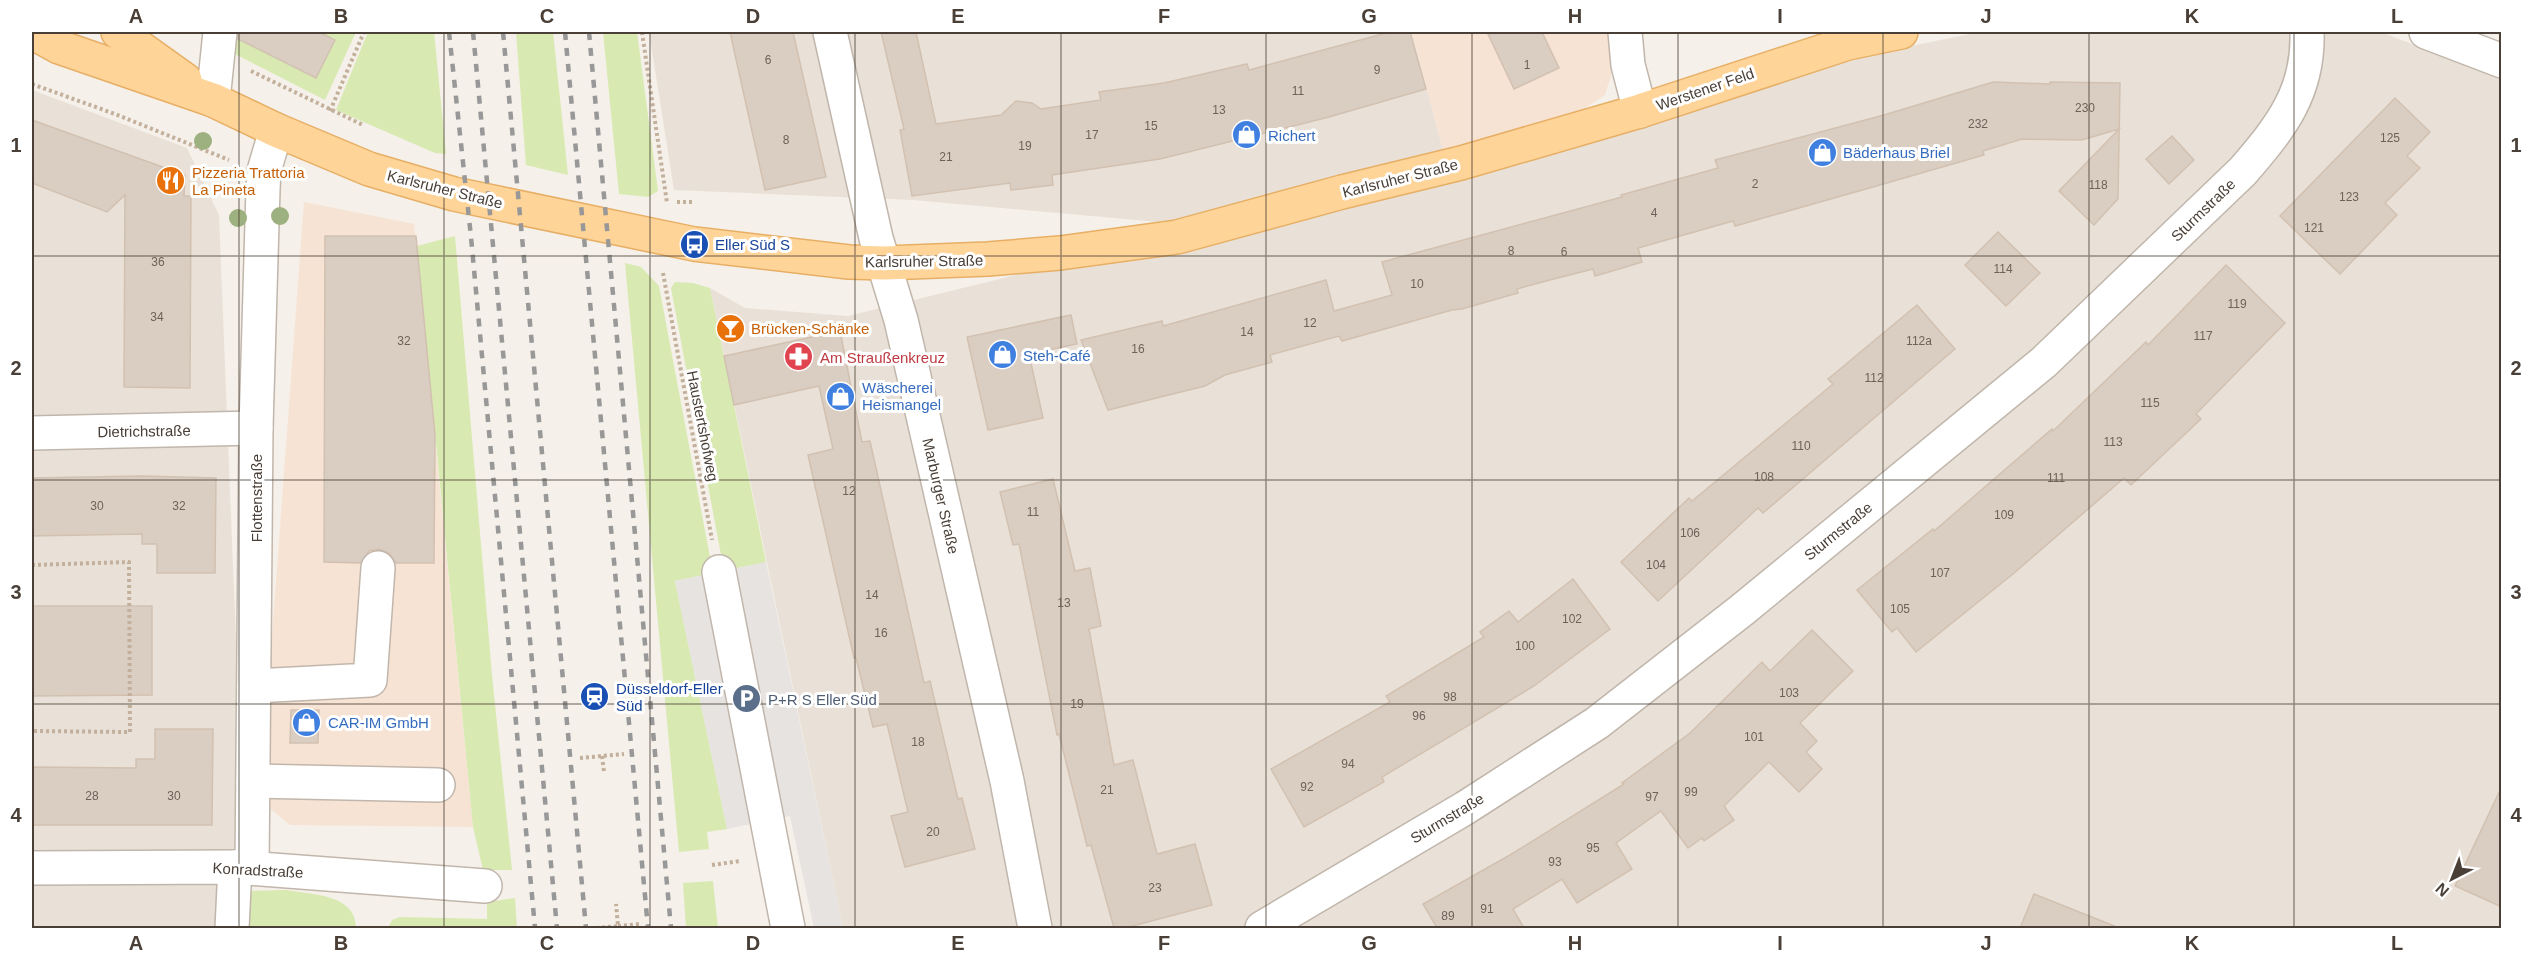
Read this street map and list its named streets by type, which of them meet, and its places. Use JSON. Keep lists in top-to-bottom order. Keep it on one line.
{"streets":{"main road":["Werstener Feld","Karlsruher Straße"],"street":["Sturmstraße","Dietrichstraße","Marburger Straße","Flottenstraße","Konradstraße"],"path":["Haustertshofweg"]},"crossings":[["Werstener Feld","Karlsruher Straße"],["Karlsruher Straße","Marburger Straße"],["Karlsruher Straße","Flottenstraße"],["Dietrichstraße","Flottenstraße"],["Flottenstraße","Konradstraße"]],"places":{"shop":["Richert","Bäderhaus Briel","Steh-Café","Wäscherei Heismangel","CAR-IM GmbH"],"restaurant":["Pizzeria Trattoria La Pineta"],"bus stop":["Eller Süd S"],"bar":["Brücken-Schänke"],"pharmacy":["Am Straußenkreuz"],"station":["Düsseldorf-Eller Süd"],"parking":["P+R S Eller Süd"]},"house_numbers":["6","1","9","11","230","13","232","15","17","125","8","19","21","2","118","123","4","121","8","6","36","114","10","119","34","12","14","117","32","112a","16","112","115","113","110","108","111","12","30","32","11","109","106","104","107","14","13","105","102","16","100","103","98","19","96","101","18","94","92","21","99","28","30","97","20","95","93","23","91","89"],"north":"bottom left","grid":{"columns":["A","B","C","D","E","F","G","H","I","J","K","L"],"rows":["1","2","3","4"]}}
